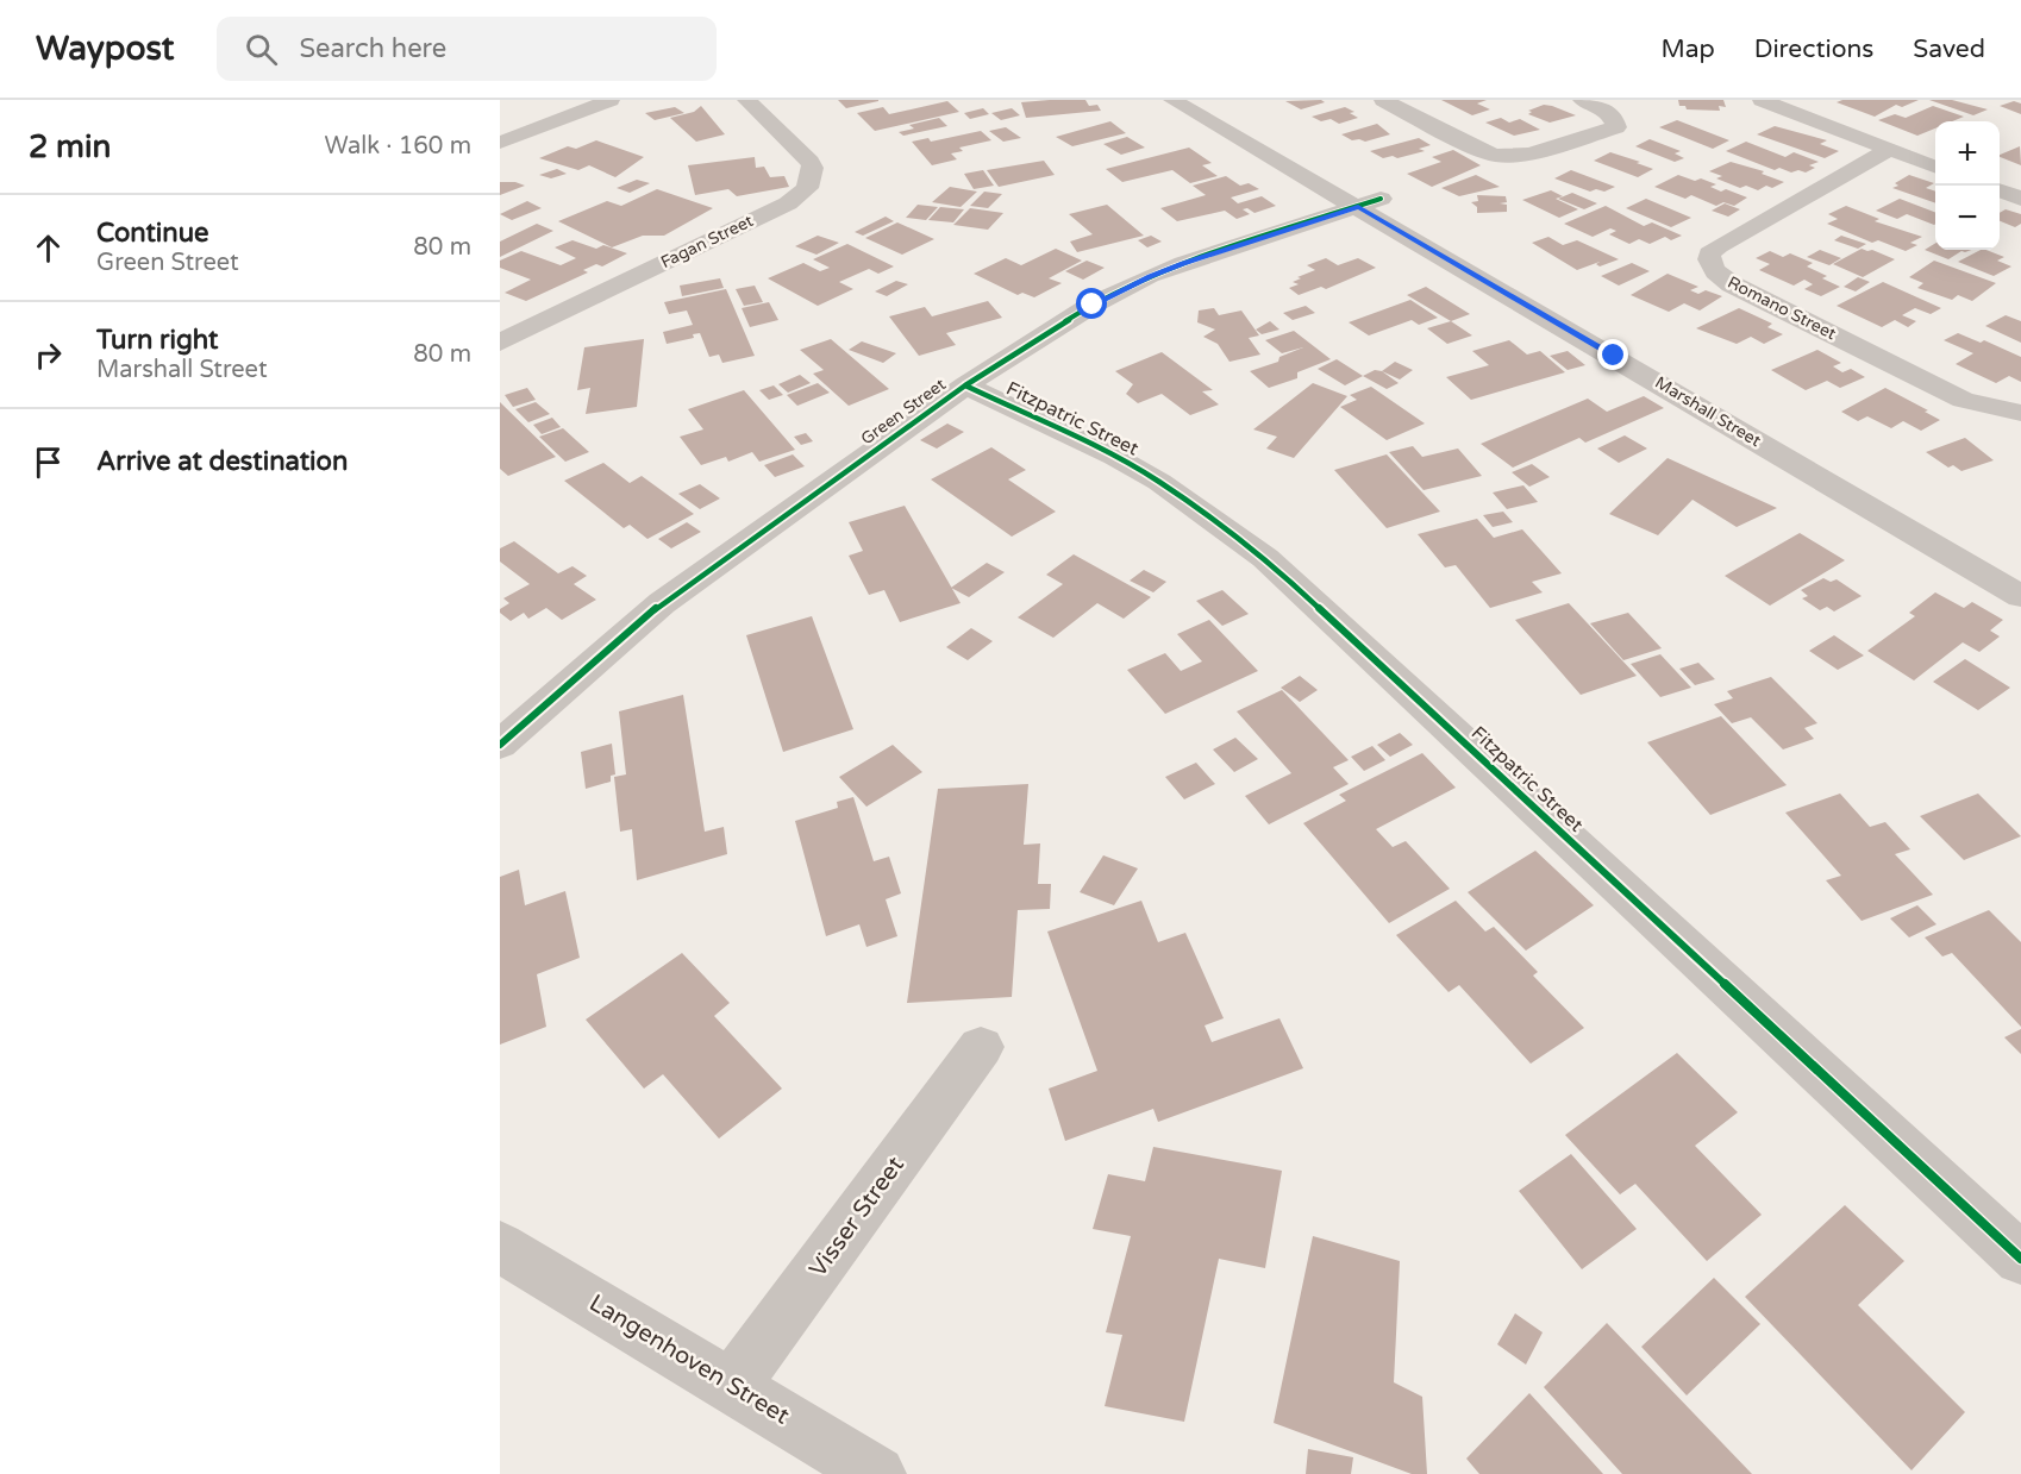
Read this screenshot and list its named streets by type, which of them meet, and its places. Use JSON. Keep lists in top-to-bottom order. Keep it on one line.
{"streets":{"street":["Fagan Street","Romano Street","Green Street","Marshall Street","Fitzpatric Street","Visser Street","Langenhoven Street"]},"crossings":[["Green Street","Marshall Street"],["Green Street","Fitzpatric Street"],["Visser Street","Langenhoven Street"]],"page":{"header":"Waypost","search":"Search here","nav":["Map","Directions","Saved"],"heading":["2 min","Walk · 160 m"],"map_buttons":["+","−"],"list":[["Continue","Green Street","80 m"],["Turn right","Marshall Street","80 m"],"Arrive at destination"]}}
